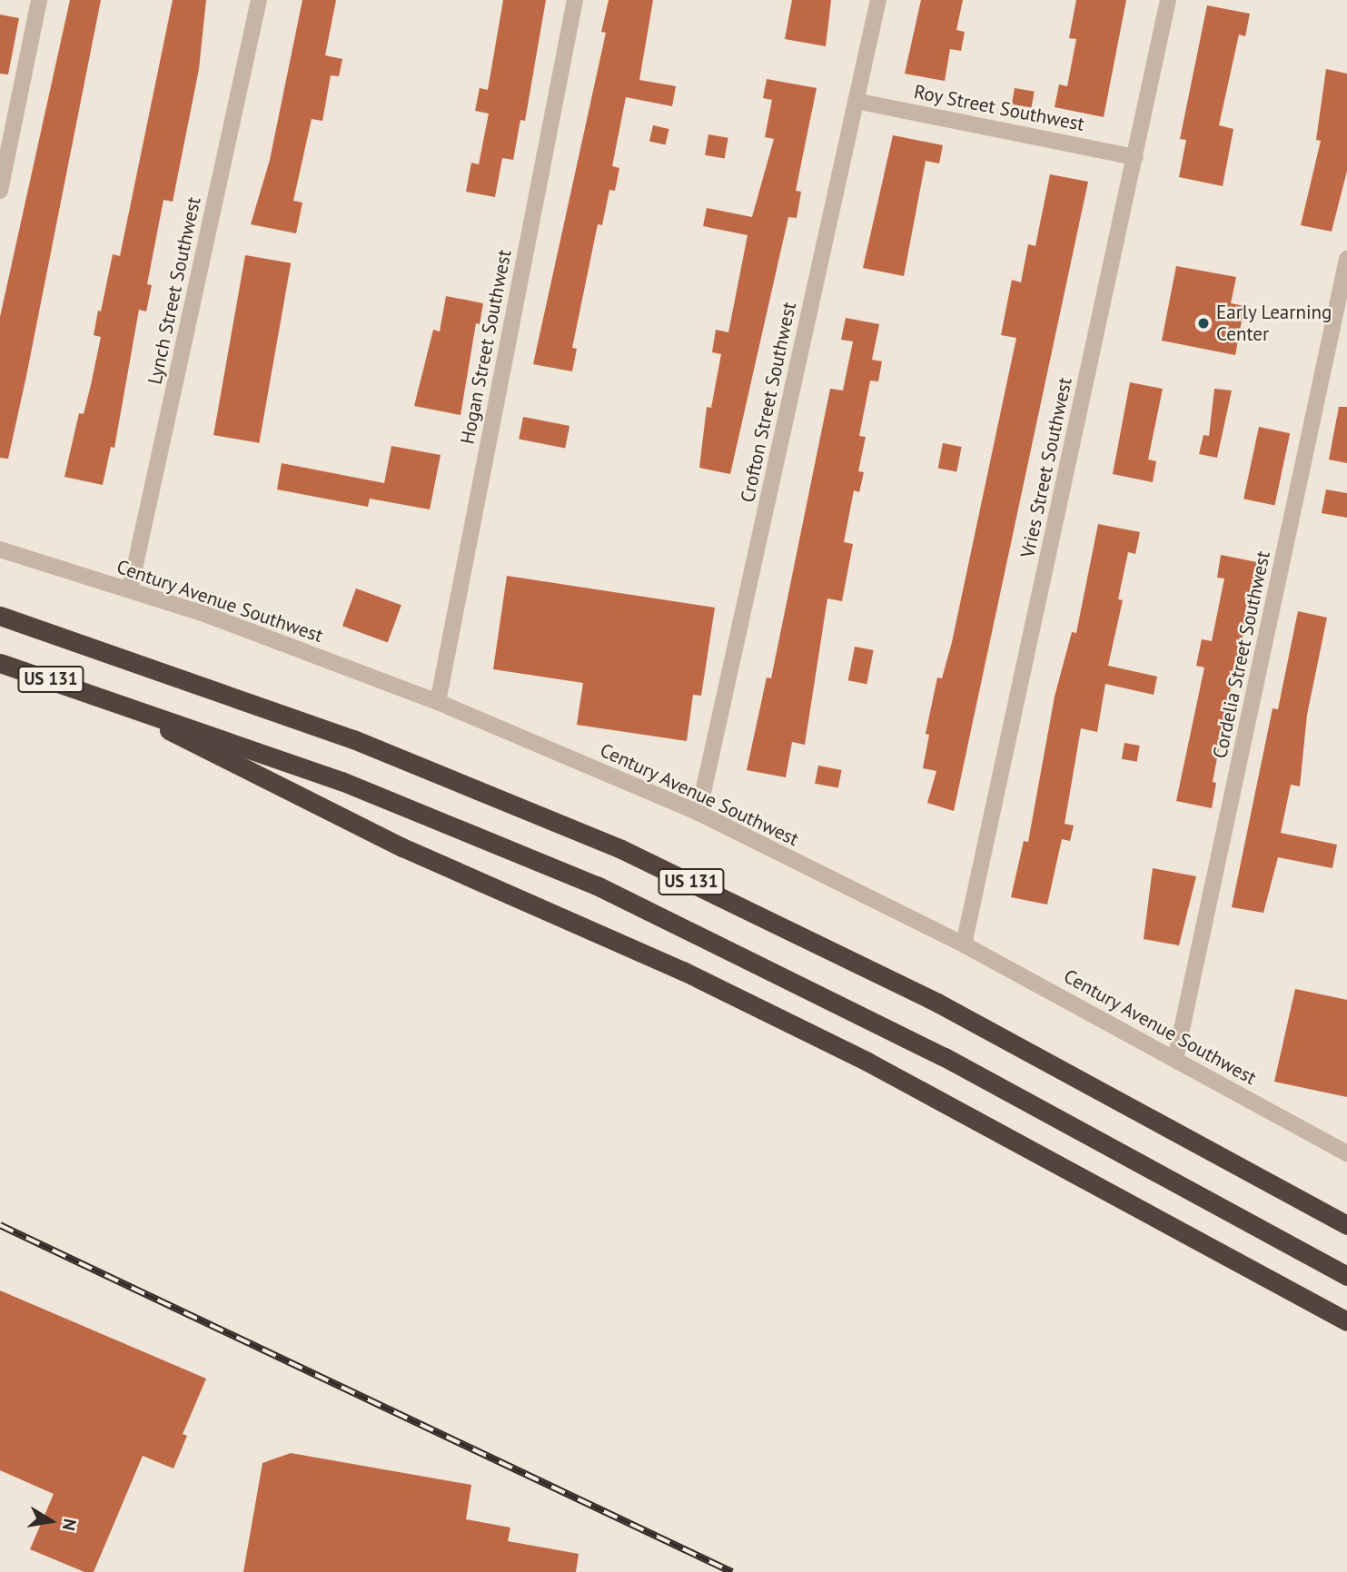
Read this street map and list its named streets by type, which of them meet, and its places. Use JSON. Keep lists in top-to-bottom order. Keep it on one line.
{"streets":{"highway":["US 131"],"street":["Roy Street Southwest","Lynch Street Southwest","Hogan Street Southwest","Crofton Street Southwest","Vries Street Southwest","Century Avenue Southwest","Cordelia Street Southwest"]},"crossings":[["Roy Street Southwest","Crofton Street Southwest"],["Roy Street Southwest","Vries Street Southwest"],["Lynch Street Southwest","Century Avenue Southwest"],["Hogan Street Southwest","Century Avenue Southwest"],["Crofton Street Southwest","Century Avenue Southwest"],["Vries Street Southwest","Century Avenue Southwest"],["Century Avenue Southwest","Cordelia Street Southwest"]],"places":["Early Learning Center"],"north":"right"}
